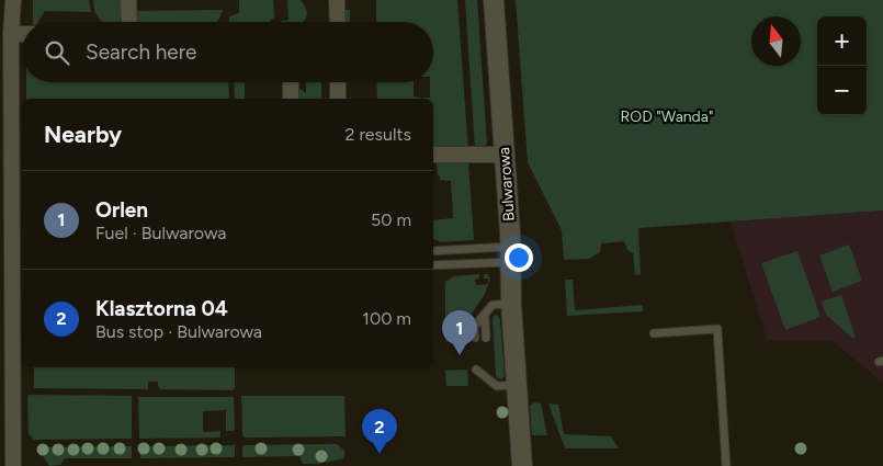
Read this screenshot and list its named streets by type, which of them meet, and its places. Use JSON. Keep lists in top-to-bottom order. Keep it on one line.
{"streets":{"street":["Bulwarowa"]},"parks":["ROD \"Wanda\""],"north":"top","page":{"map_buttons":["+","−"],"search":"Search here","heading":["Nearby","2 results"],"list":[{"mark":"1","name":"Orlen","note":"Fuel · Bulwarowa","value":"50 m"},{"mark":"2","name":"Klasztorna 04","note":"Bus stop · Bulwarowa","value":"100 m"}],"pins":["1","2"]}}
